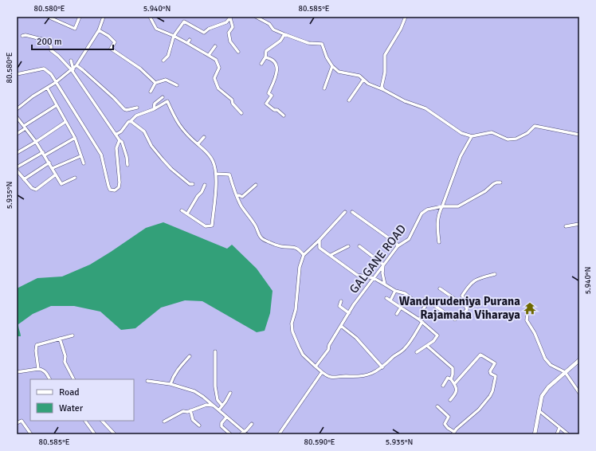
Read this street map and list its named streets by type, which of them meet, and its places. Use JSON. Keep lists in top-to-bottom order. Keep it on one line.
{"streets":{"street":["GALGANE ROAD"]},"places":{"temple":["Wandurudeniya Purana Rajamaha Viharaya"]},"legend":["Road","Water"],"scale_bar":"200 m","coordinates":["80.580°E","5.940°N","80.585°E","5.935°N","80.590°E"]}
